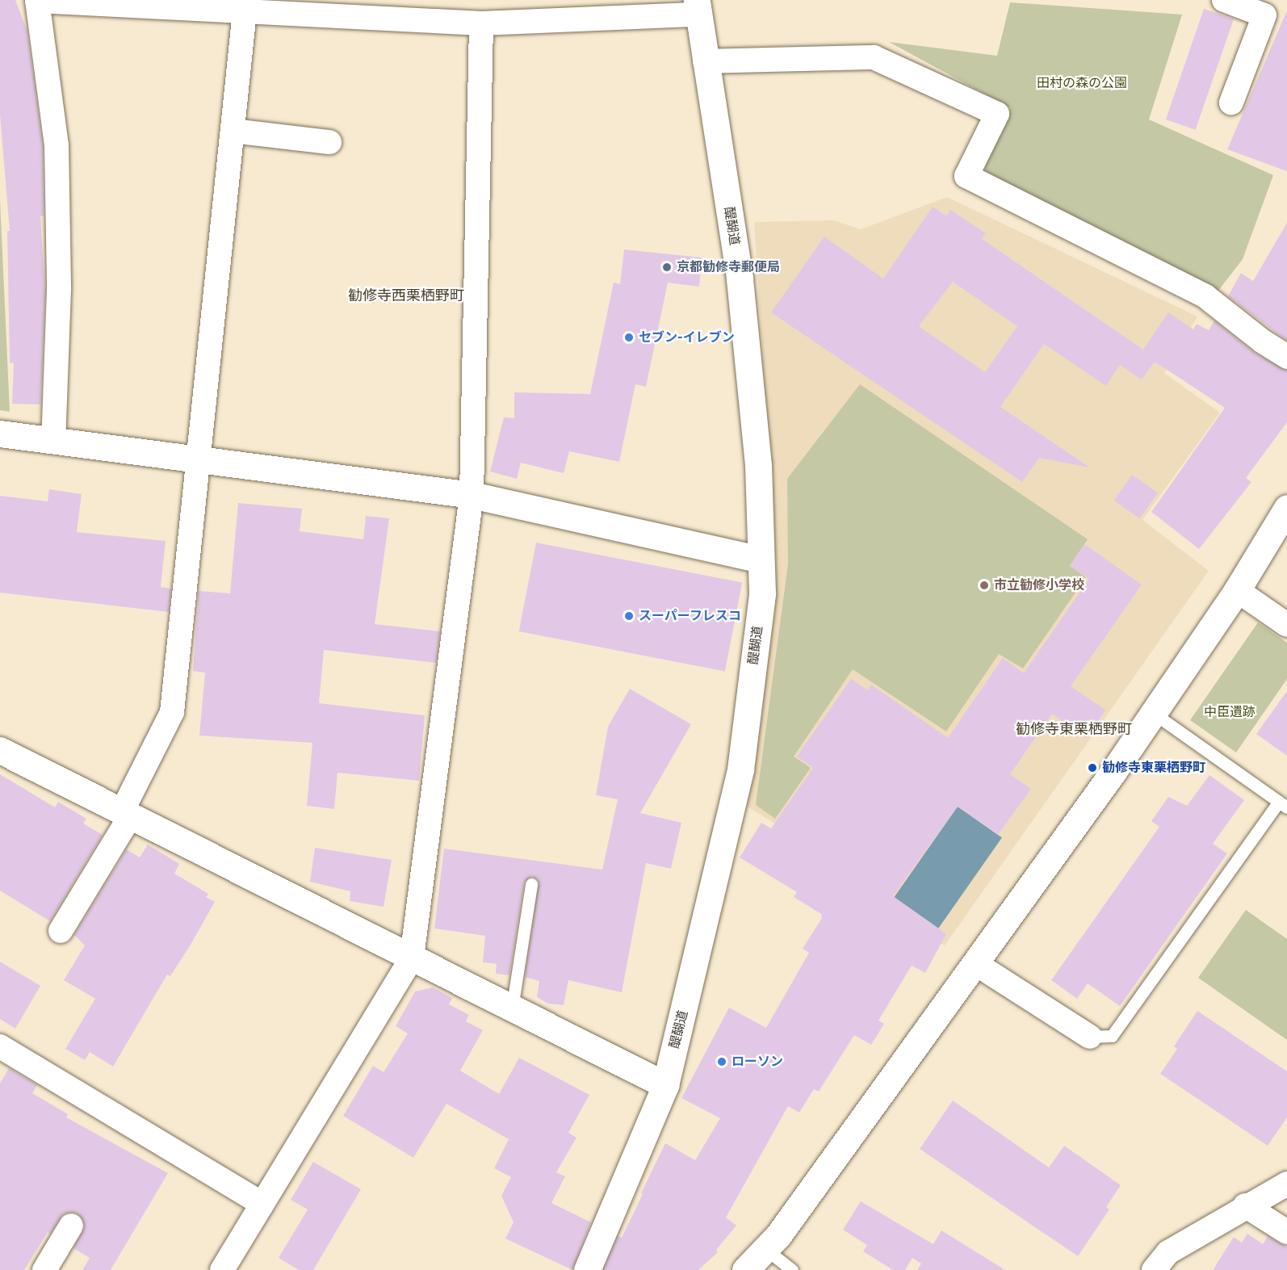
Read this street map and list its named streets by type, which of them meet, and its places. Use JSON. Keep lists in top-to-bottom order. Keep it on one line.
{"streets":{"street":["醍醐道"]},"districts":["勧修寺西栗栖野町","勧修寺東栗栖野町"],"parks":["田村の森の公園","中臣遺跡"],"places":["京都勧修寺郵便局","セブン-イレブン","市立勧修小学校","スーパーフレスコ","勧修寺東栗栖野町","ローソン"]}
